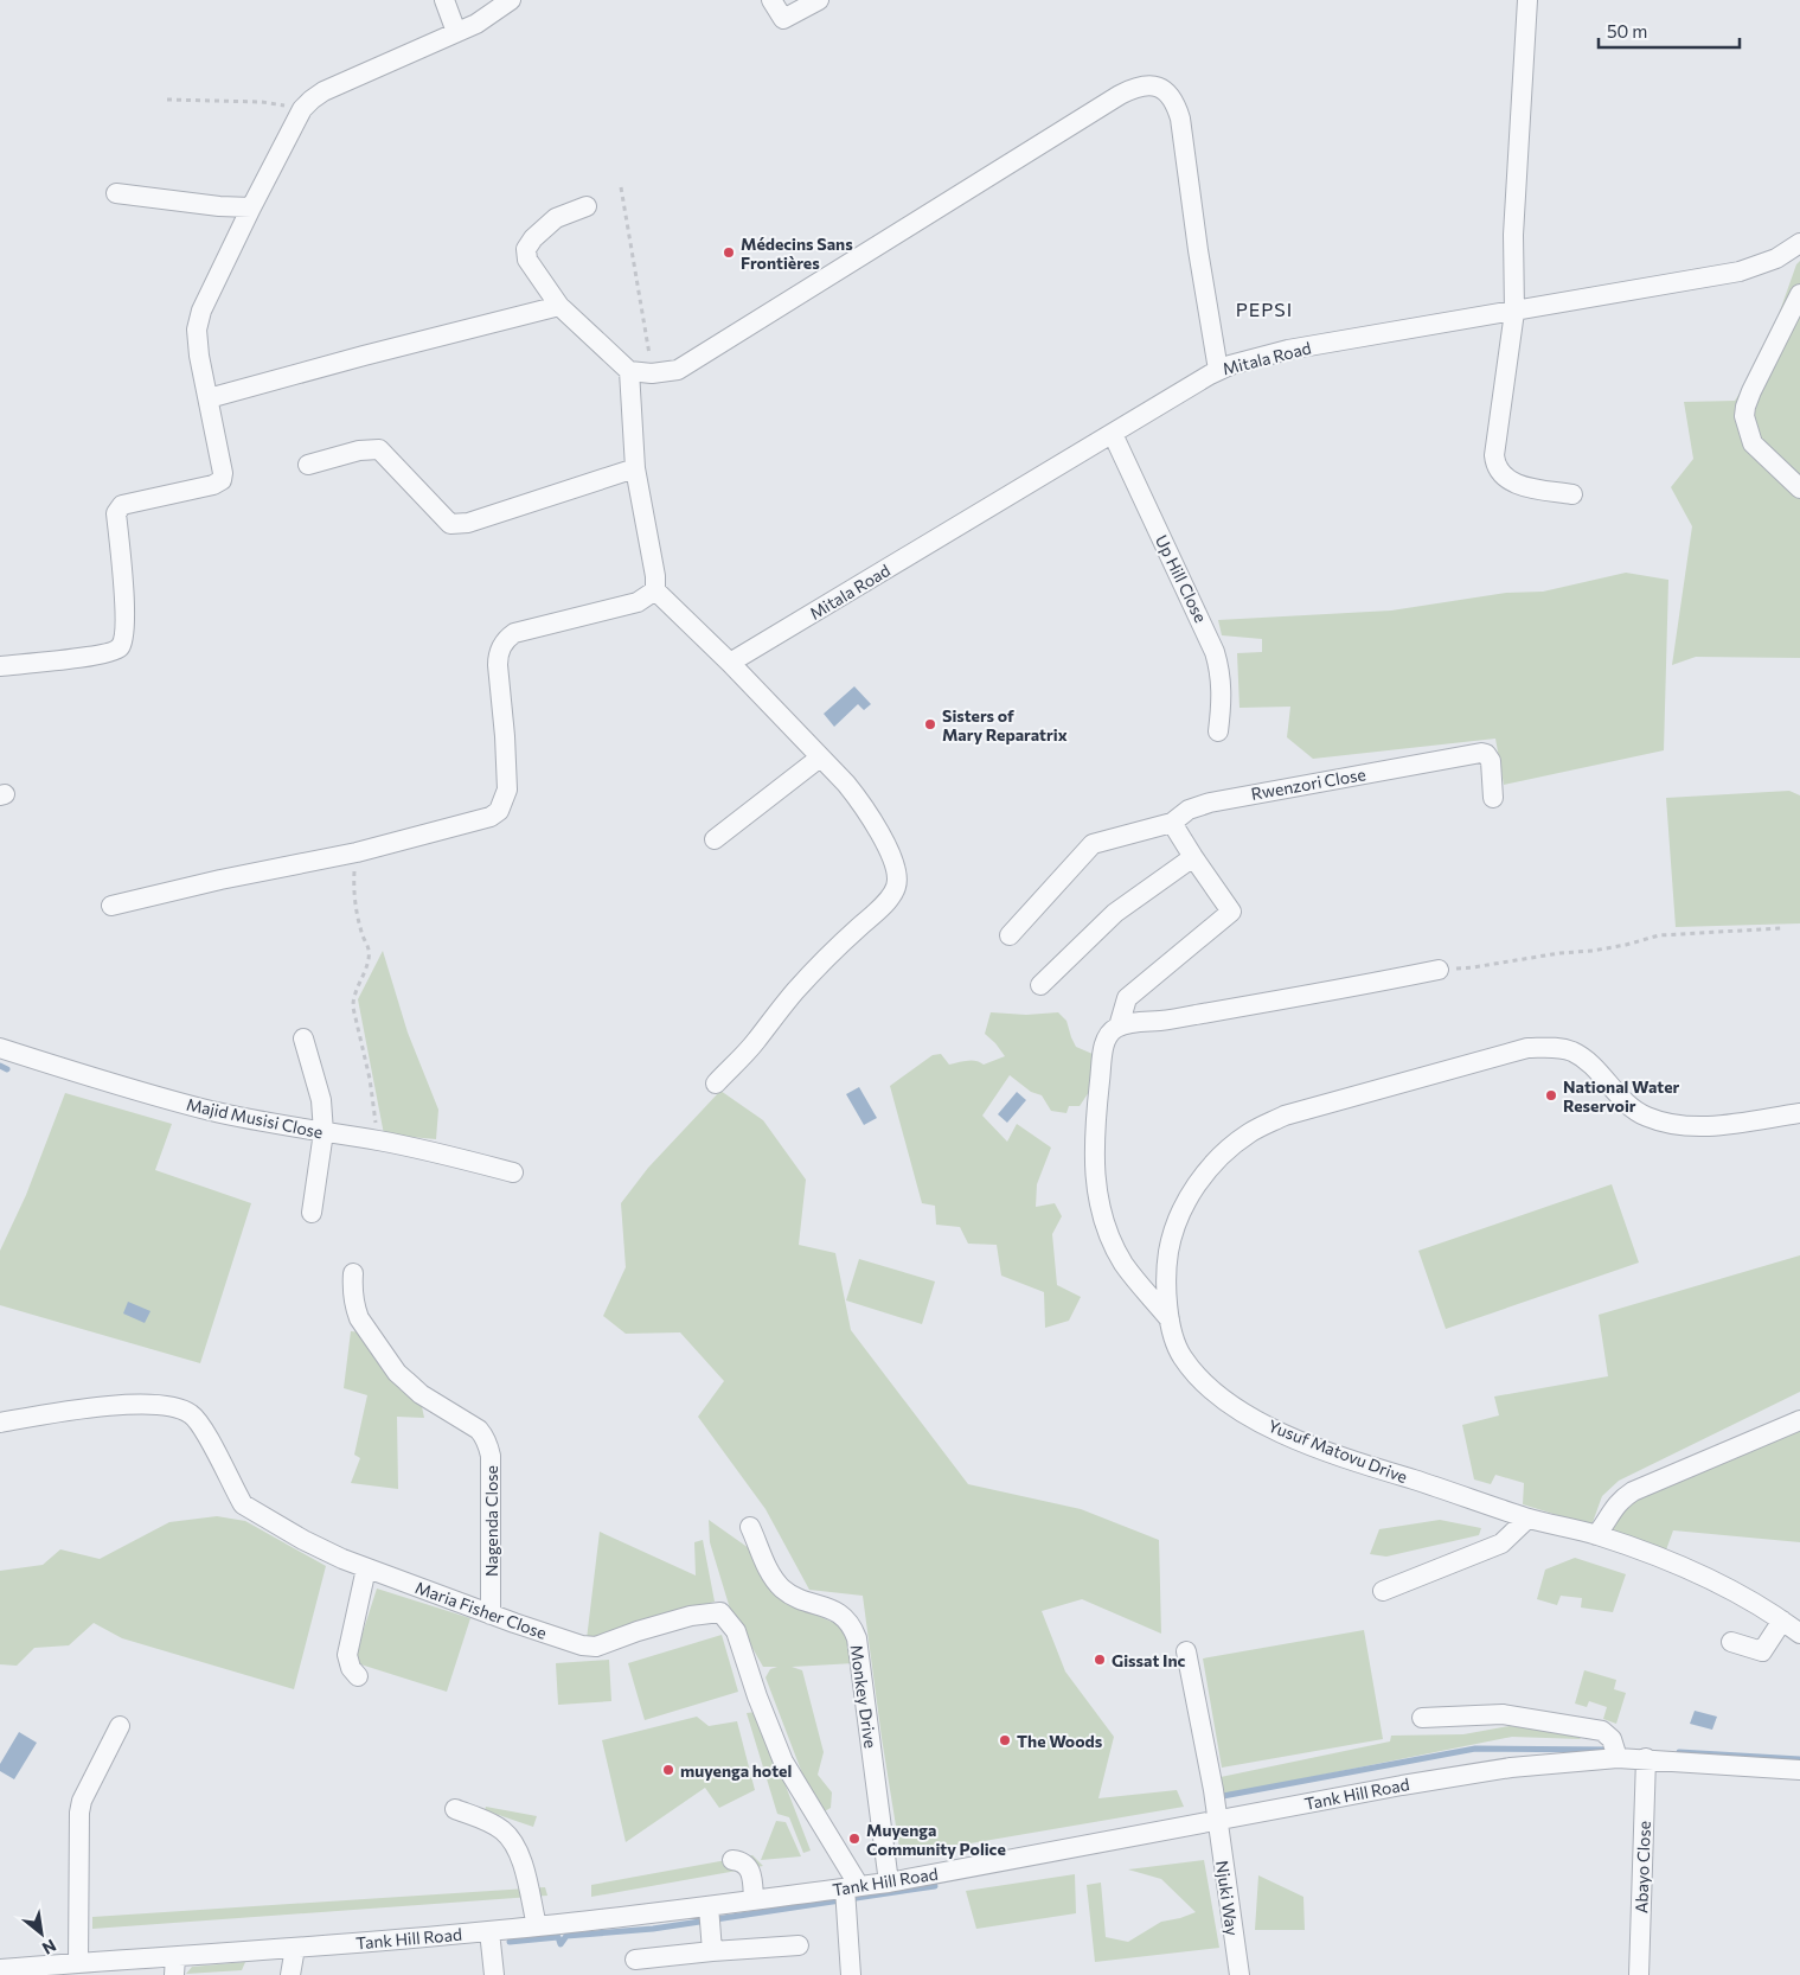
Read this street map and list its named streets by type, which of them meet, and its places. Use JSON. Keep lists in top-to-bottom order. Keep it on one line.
{"streets":{"street":["Mitala Road","Up Hill Close","Rwenzori Close","Majid Musisi Close","Yusuf Matovu Drive","Nagenda Close","Maria Fisher Close","Monkey Drive","Tank Hill Road","Abayo Close","Njuki Way"]},"crossings":[["Mitala Road","Up Hill Close"],["Nagenda Close","Maria Fisher Close"],["Maria Fisher Close","Tank Hill Road"],["Monkey Drive","Tank Hill Road"],["Tank Hill Road","Abayo Close"],["Tank Hill Road","Njuki Way"]],"districts":["PEPSI"],"places":["Médecins Sans Frontières","Sisters of Mary Reparatrix","National Water Reservoir","Gissat Inc","The Woods","muyenga hotel","Muyenga Community Police"],"scale_bar":"50 m","north":"bottom right"}
